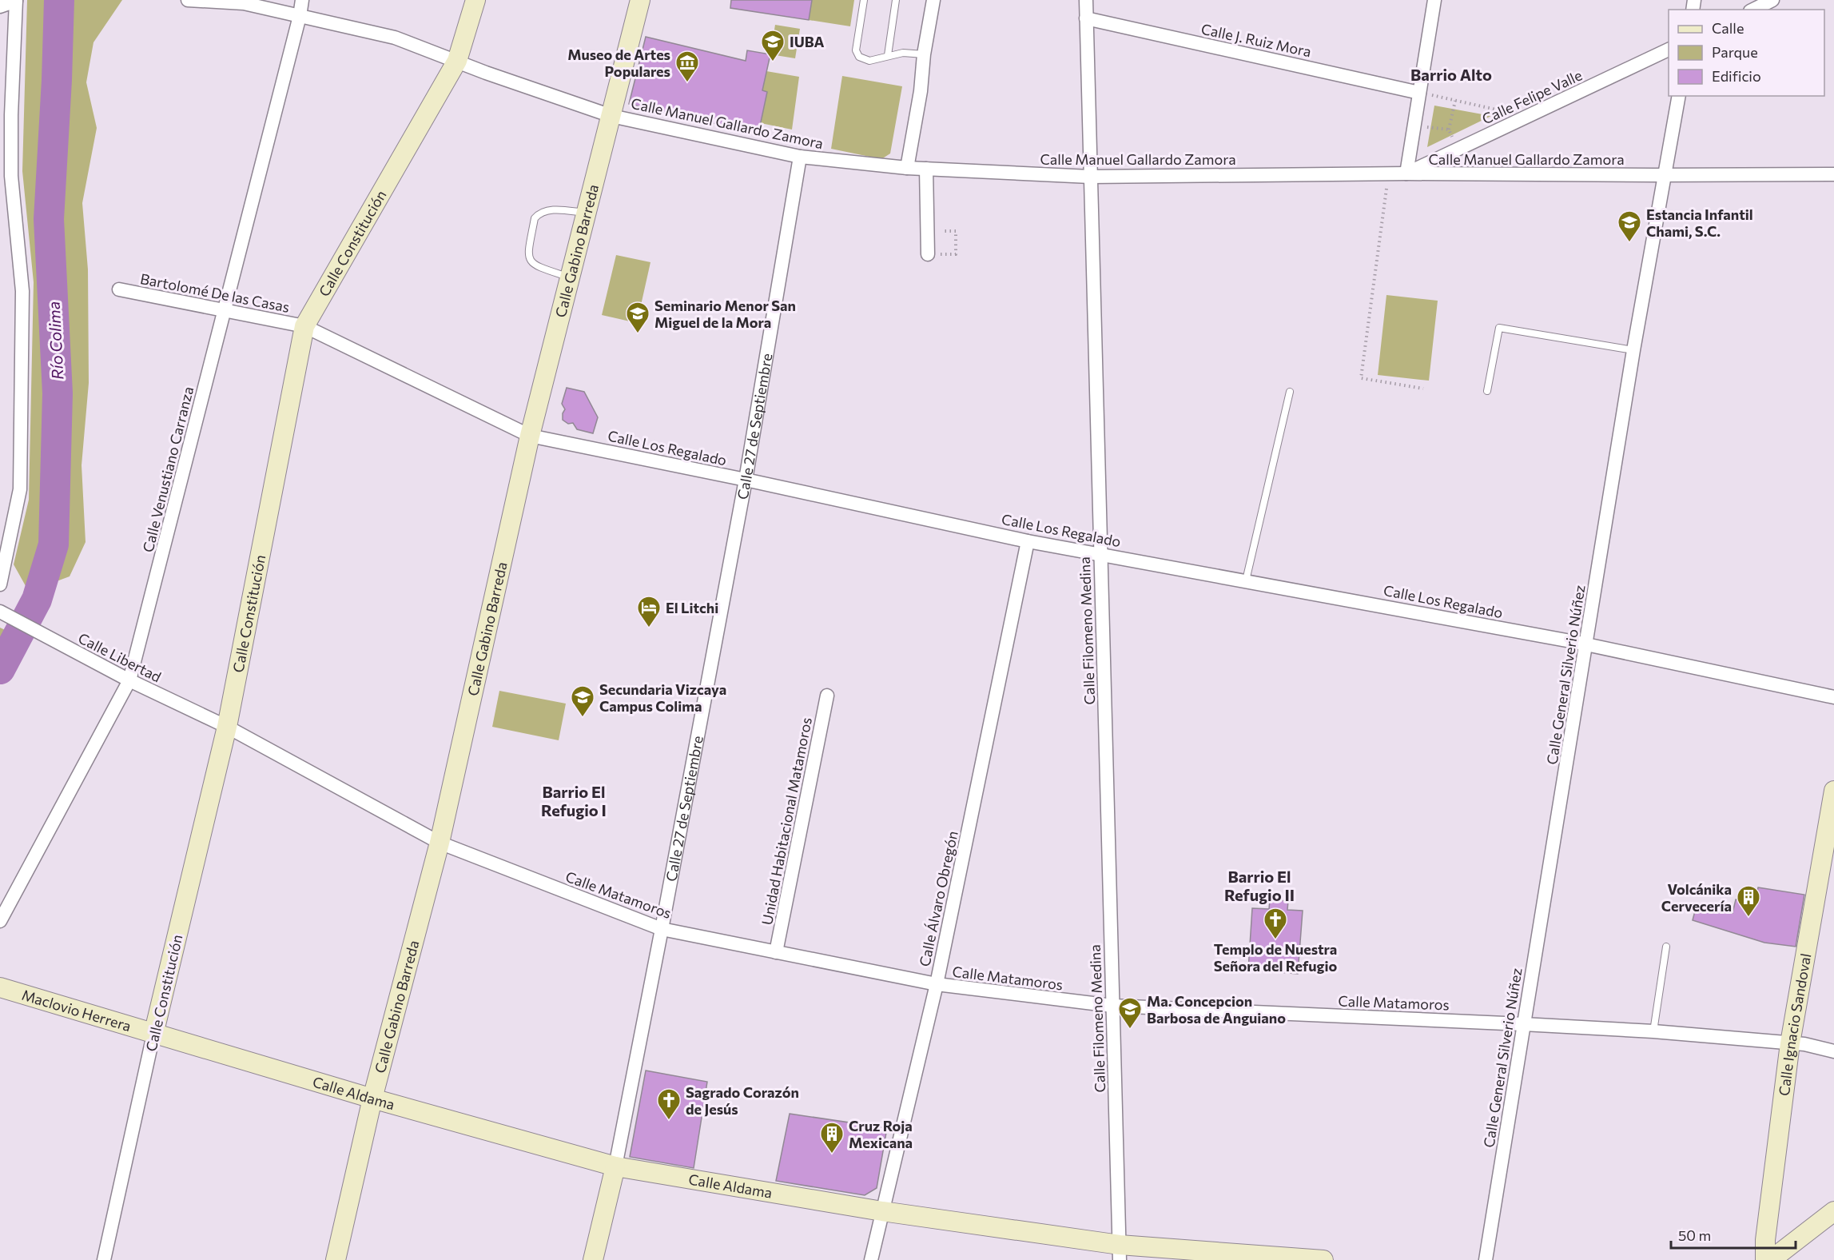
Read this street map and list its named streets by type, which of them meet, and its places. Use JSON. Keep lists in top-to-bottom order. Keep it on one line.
{"streets":{"street":["Calle J. Ruiz Mora","Calle Felipe Valle","Calle Manuel Gallardo Zamora","Calle Constitución","Calle Gabino Barreda","Bartolomé De las Casas","Calle 27 de Septiembre","Calle Los Regalado","Calle Venustiano Carranza","Calle Filomeno Medina","Calle Libertad","Calle General Silverio Núñez","Unidad Habitacional Matamoros","Calle Matamoros","Calle Álvaro Obregón","Maclovio Herrera","Calle Ignacio Sandoval","Calle Aldama"]},"crossings":[["Calle J. Ruiz Mora","Calle Filomeno Medina"],["Calle Felipe Valle","Calle Manuel Gallardo Zamora"],["Calle Manuel Gallardo Zamora","Calle Constitución"],["Calle Manuel Gallardo Zamora","Calle Gabino Barreda"],["Calle Manuel Gallardo Zamora","Calle 27 de Septiembre"],["Calle Manuel Gallardo Zamora","Calle Venustiano Carranza"],["Calle Manuel Gallardo Zamora","Calle Filomeno Medina"],["Calle Manuel Gallardo Zamora","Calle General Silverio Núñez"],["Calle Constitución","Bartolomé De las Casas"],["Calle Constitución","Calle Los Regalado"],["Calle Constitución","Calle Libertad"],["Calle Constitución","Calle Matamoros"],["Calle Constitución","Maclovio Herrera"],["Calle Constitución","Calle Aldama"],["Calle Gabino Barreda","Calle Los Regalado"],["Calle Gabino Barreda","Calle Matamoros"],["Calle Gabino Barreda","Calle Aldama"],["Bartolomé De las Casas","Calle Los Regalado"],["Bartolomé De las Casas","Calle Venustiano Carranza"],["Calle 27 de Septiembre","Calle Los Regalado"],["Calle 27 de Septiembre","Calle Matamoros"],["Calle 27 de Septiembre","Calle Aldama"],["Calle Los Regalado","Calle Filomeno Medina"],["Calle Los Regalado","Calle General Silverio Núñez"],["Calle Los Regalado","Calle Álvaro Obregón"],["Calle Venustiano Carranza","Calle Libertad"],["Calle Filomeno Medina","Calle Matamoros"],["Calle Filomeno Medina","Calle Aldama"],["Calle Libertad","Calle Matamoros"],["Calle General Silverio Núñez","Calle Matamoros"],["Unidad Habitacional Matamoros","Calle Matamoros"],["Calle Matamoros","Calle Álvaro Obregón"],["Calle Matamoros","Calle Ignacio Sandoval"],["Calle Álvaro Obregón","Calle Aldama"],["Maclovio Herrera","Calle Aldama"]],"districts":["Barrio Alto","Barrio El Refugio I","Barrio El Refugio II"],"water":["Río Colima"],"places":{"school or university":["IUBA","Estancia Infantil Chami, S.C.","Seminario Menor San Miguel de la Mora","Secundaria Vizcaya Campus Colima","Ma. Concepcion Barbosa de Anguiano"],"museum":["Museo de Artes Populares"],"hotel":["El Litchi"],"building":["Volcánika Cervecería","Cruz Roja Mexicana"],"church":["Templo de Nuestra Señora del Refugio","Sagrado Corazón de Jesús"]},"legend":["Calle","Parque","Edificio"],"scale_bar":"50 m"}
